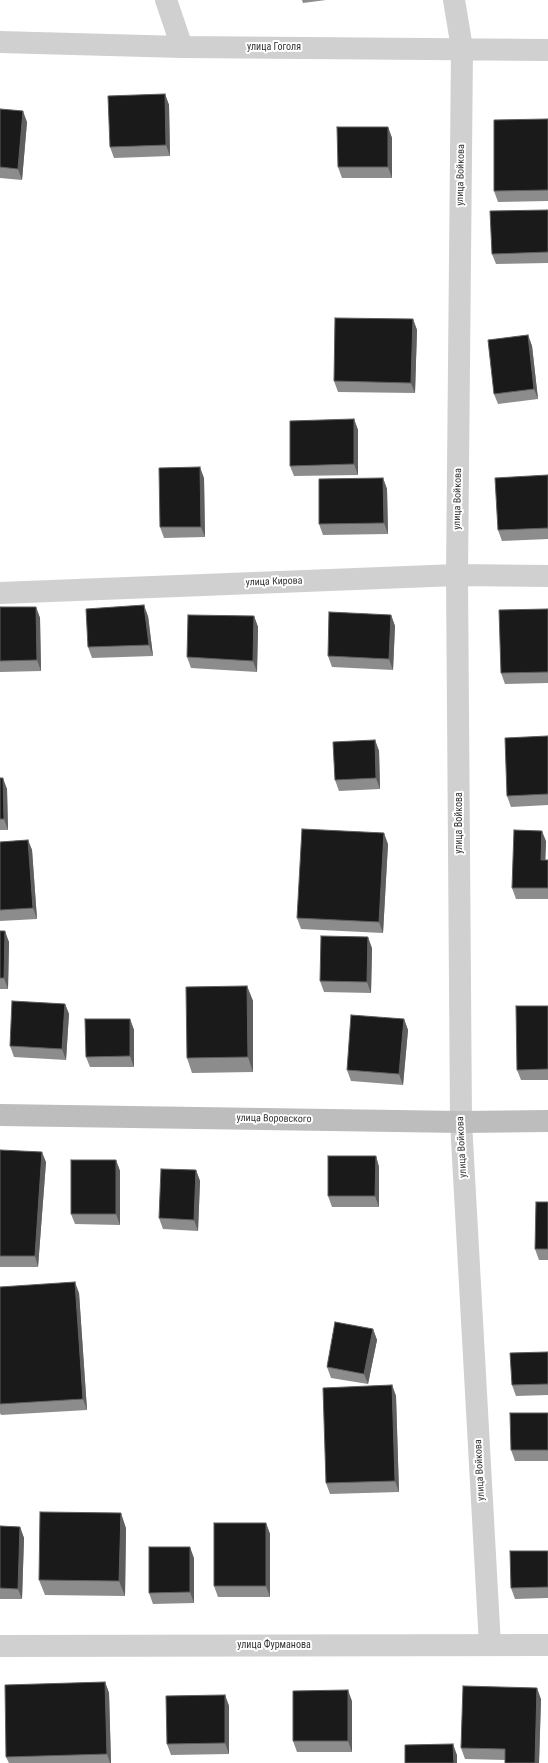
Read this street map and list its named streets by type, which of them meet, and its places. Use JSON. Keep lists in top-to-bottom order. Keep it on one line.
{"streets":{"main road":["улица Воровского"],"street":["улица Гоголя","улица Войкова","улица Кирова","улица Фурманова"]},"crossings":[["улица Гоголя","улица Войкова"],["улица Войкова","улица Кирова"],["улица Войкова","улица Воровского"],["улица Войкова","улица Фурманова"]]}
